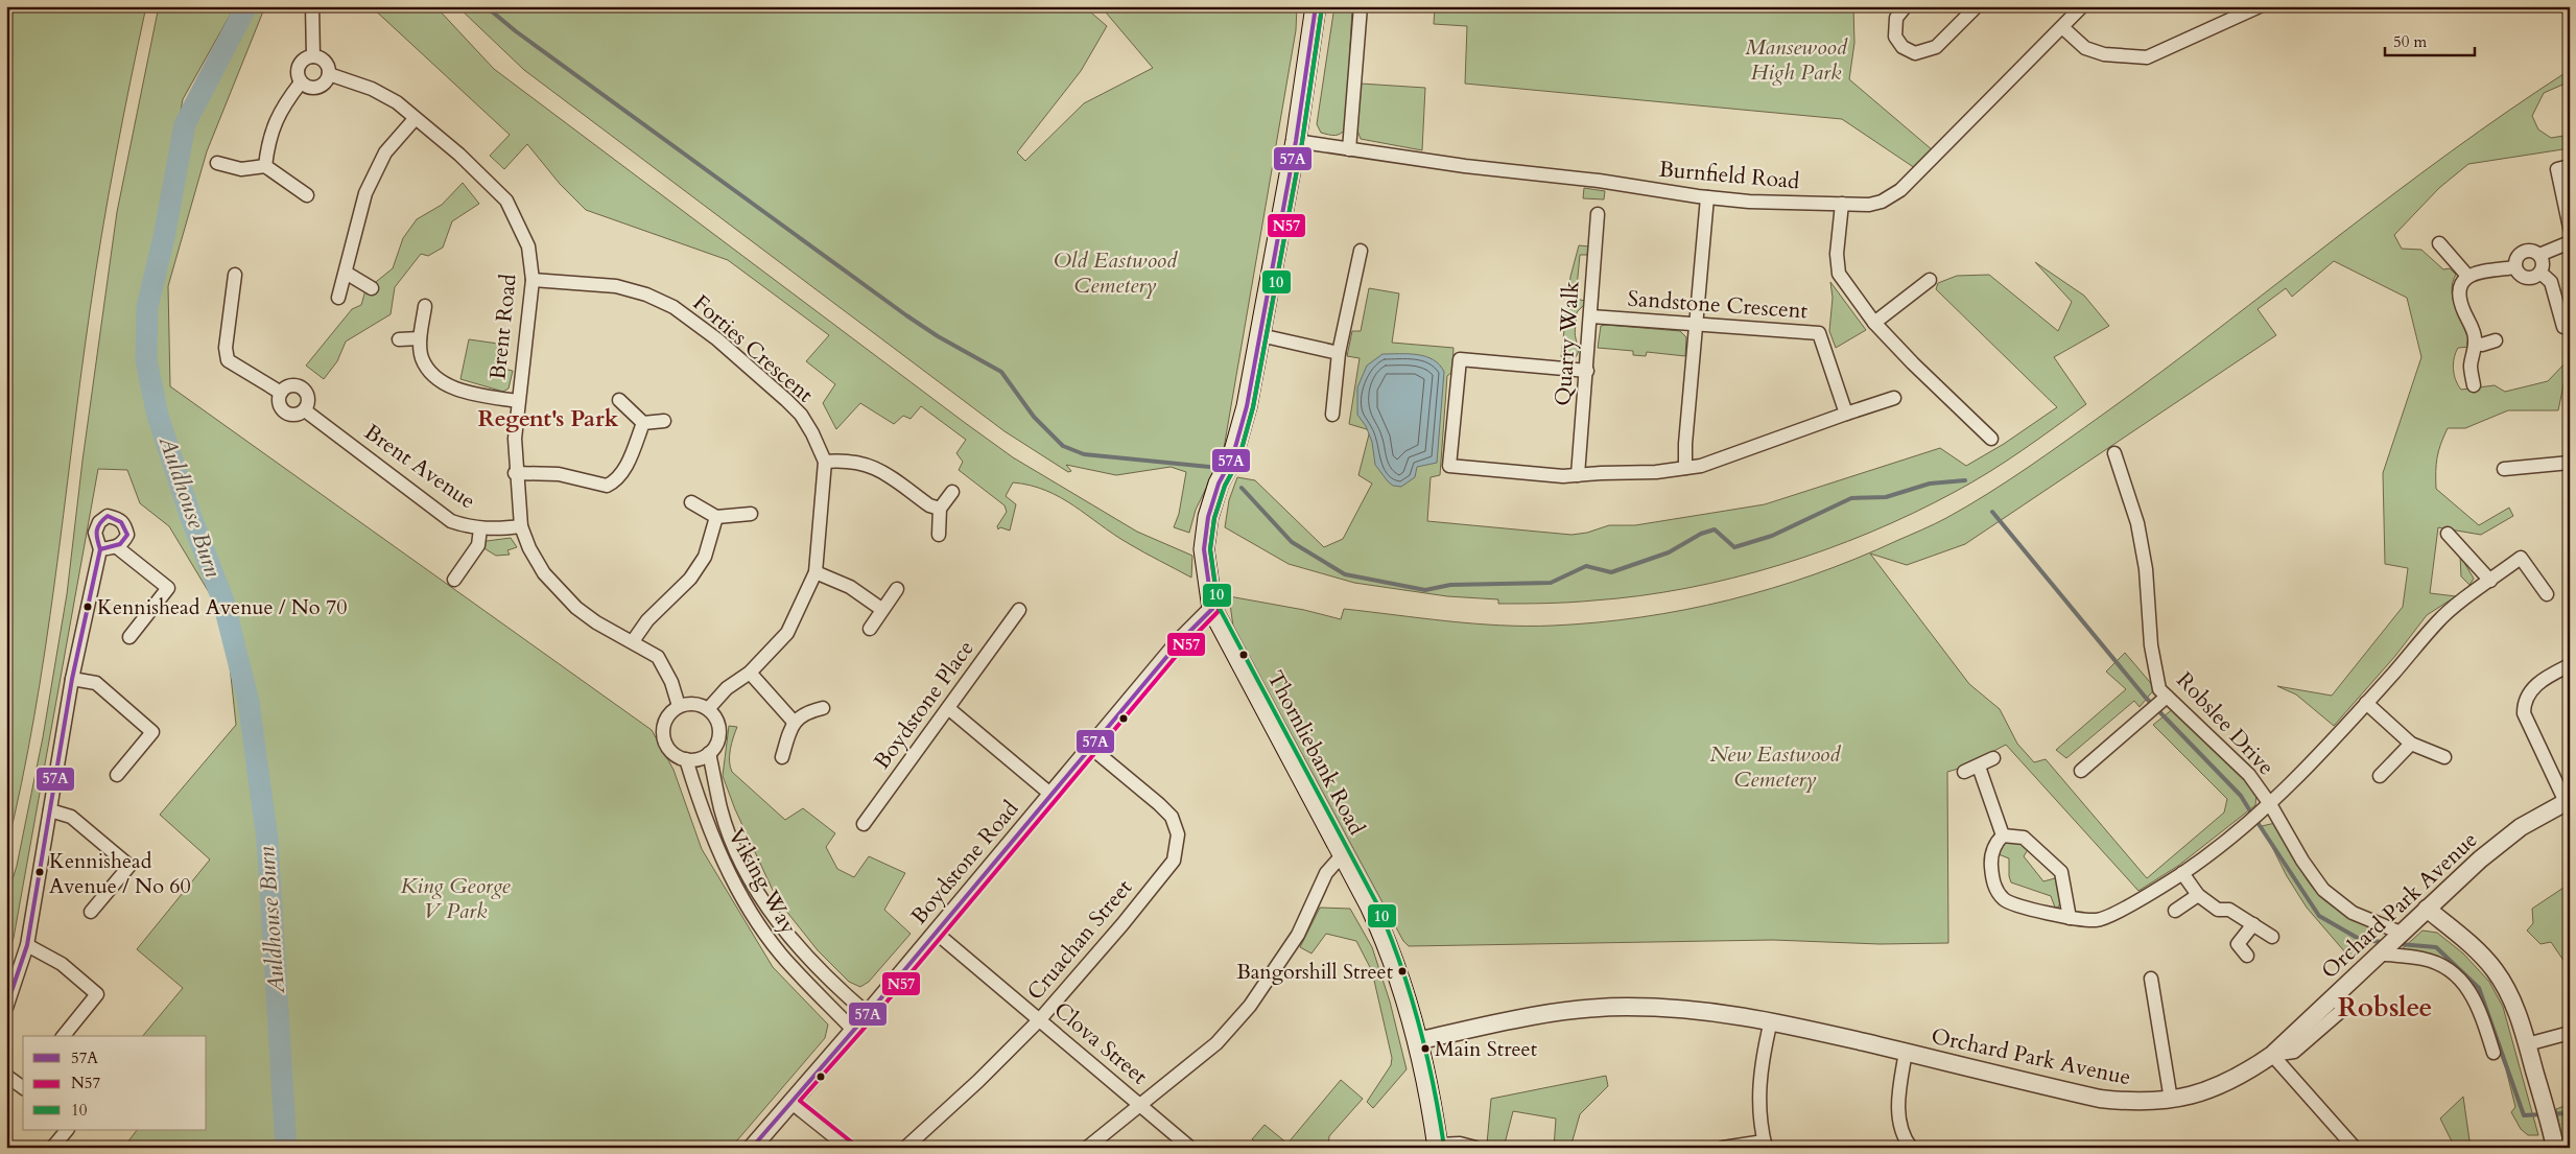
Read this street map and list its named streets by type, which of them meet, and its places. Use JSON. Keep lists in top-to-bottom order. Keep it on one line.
{"streets":{"main road":["Thornliebank Road"],"street":["Burnfield Road","Sandstone Crescent","Brent Road","Quarry Walk","Forties Crescent","Brent Avenue","Boydstone Place","Robslee Drive","Boydstone Road","Viking Way","Orchard Park Avenue","Cruachan Street","Clova Street"]},"crossings":[["Burnfield Road","Thornliebank Road"],["Sandstone Crescent","Quarry Walk"],["Brent Road","Forties Crescent"],["Brent Road","Brent Avenue"],["Brent Road","Viking Way"],["Forties Crescent","Viking Way"],["Robslee Drive","Orchard Park Avenue"],["Thornliebank Road","Boydstone Road"],["Boydstone Road","Viking Way"],["Boydstone Road","Cruachan Street"],["Boydstone Road","Clova Street"],["Cruachan Street","Clova Street"]],"districts":["Regent's Park","Robslee"],"water":["Auldhouse Burn"],"parks":["Mansewood High Park","Old Eastwood Cemetery","New Eastwood Cemetery","King George V Park"],"places":["Kennishead Avenue / No 70","Kennishead Avenue / No 60","Bangorshill Street","Main Street"],"lines":["transit line 57A","transit line N57","transit line 10"],"legend":["57A","N57","10"],"scale_bar":"50 m"}
